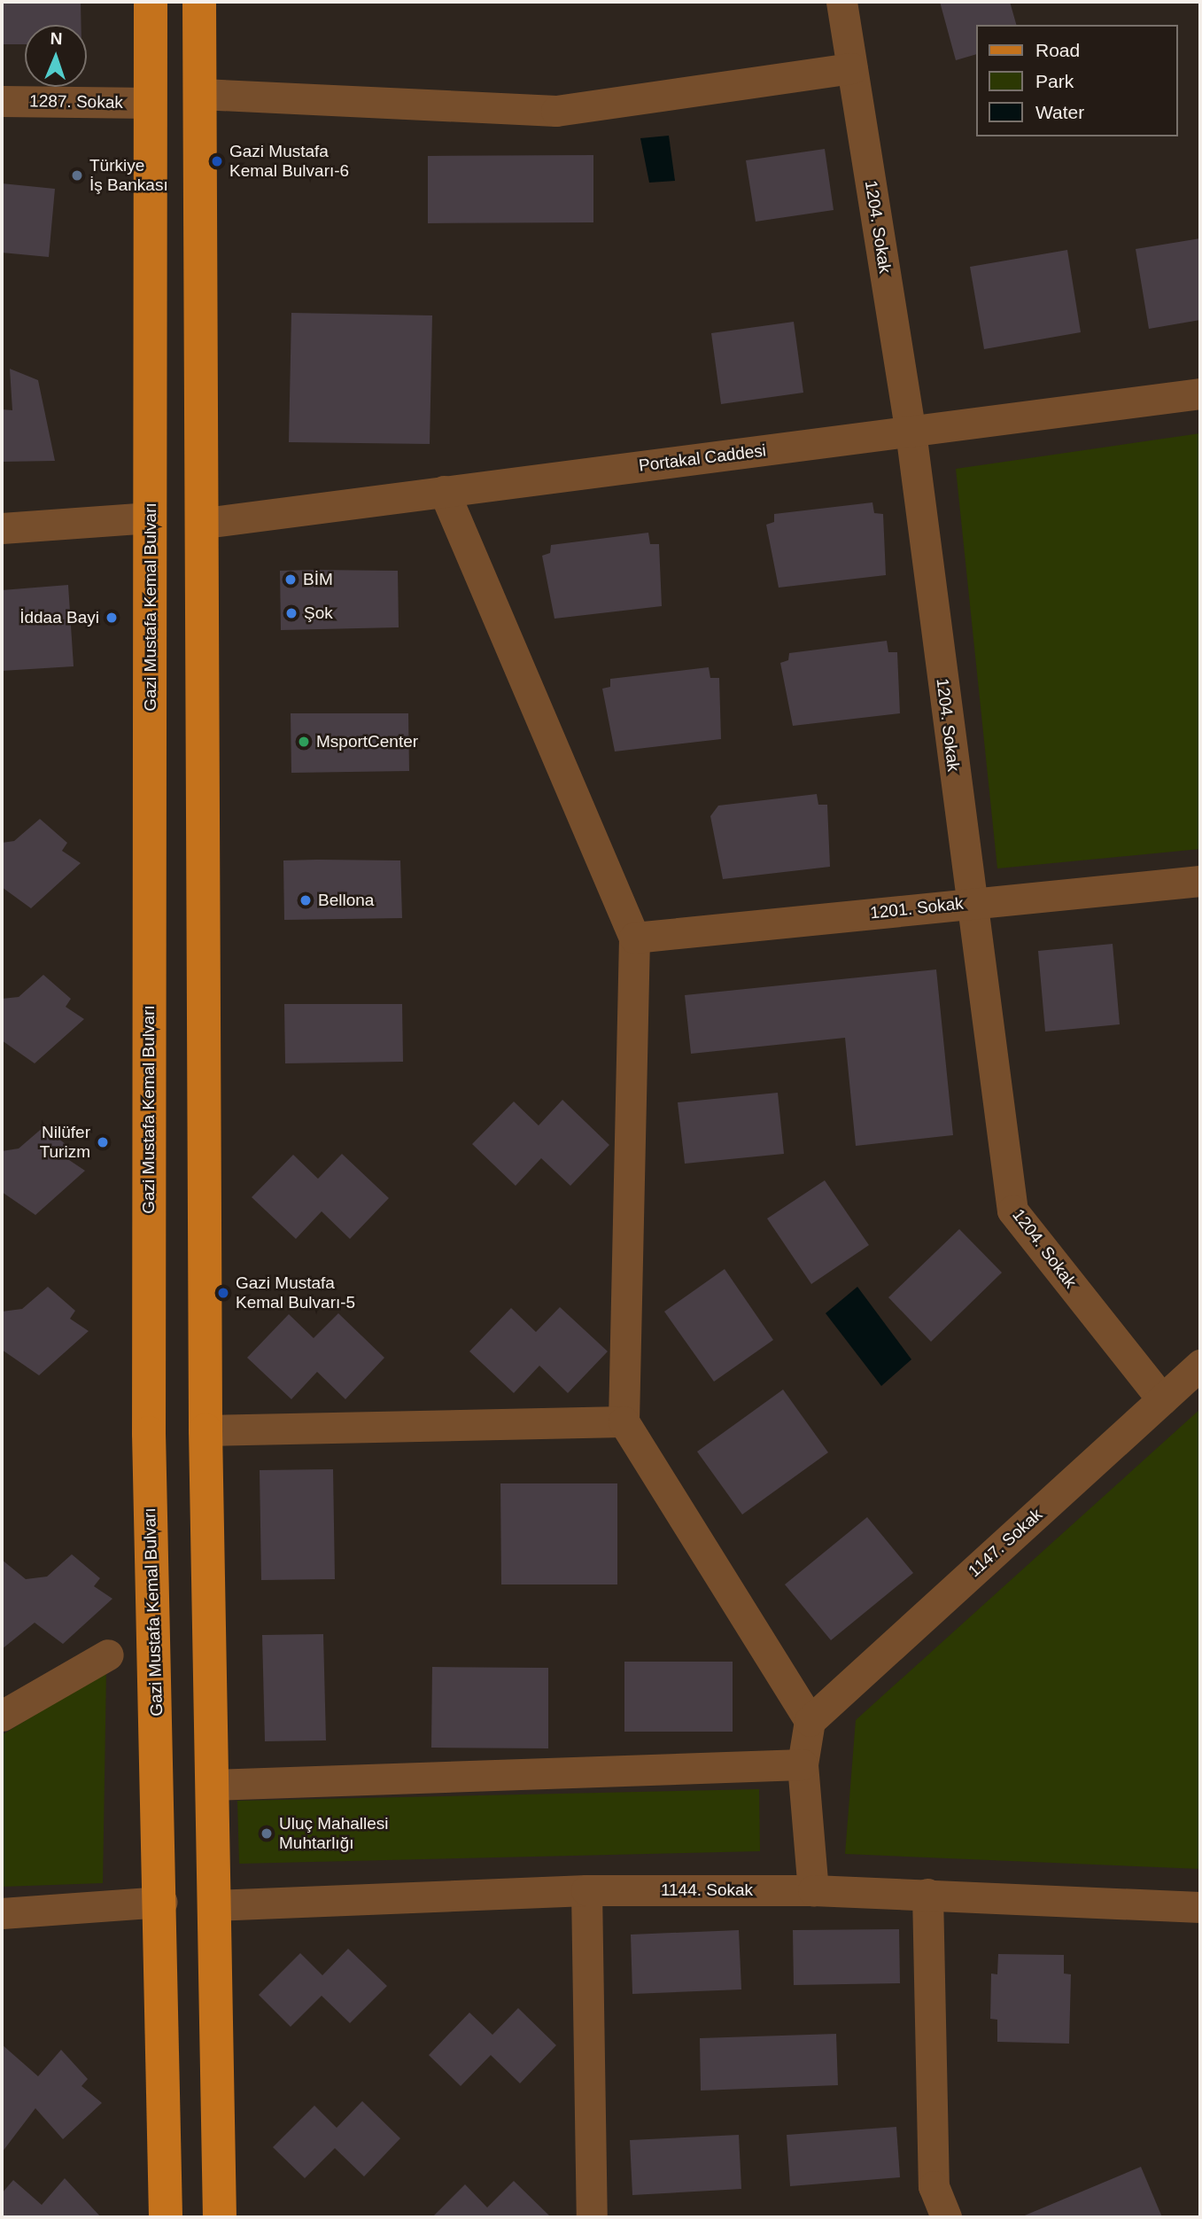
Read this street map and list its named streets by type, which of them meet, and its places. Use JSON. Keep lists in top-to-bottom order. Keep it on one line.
{"streets":{"main road":["Gazi Mustafa Kemal Bulvarı"],"street":["1287. Sokak","1204. Sokak","Portakal Caddesi","1201. Sokak","1147. Sokak","1144. Sokak"]},"crossings":[["1287. Sokak","Gazi Mustafa Kemal Bulvarı"],["1204. Sokak","Portakal Caddesi"],["1204. Sokak","1201. Sokak"],["1204. Sokak","1147. Sokak"]],"places":["Gazi Mustafa Kemal Bulvarı-6","Türkiye İş Bankası","BİM","Şok","İddaa Bayi","MsportCenter","Bellona","Nilüfer Turizm","Gazi Mustafa Kemal Bulvarı-5","Uluç Mahallesi Muhtarlığı"],"legend":["Road","Park","Water"],"north":"top"}
